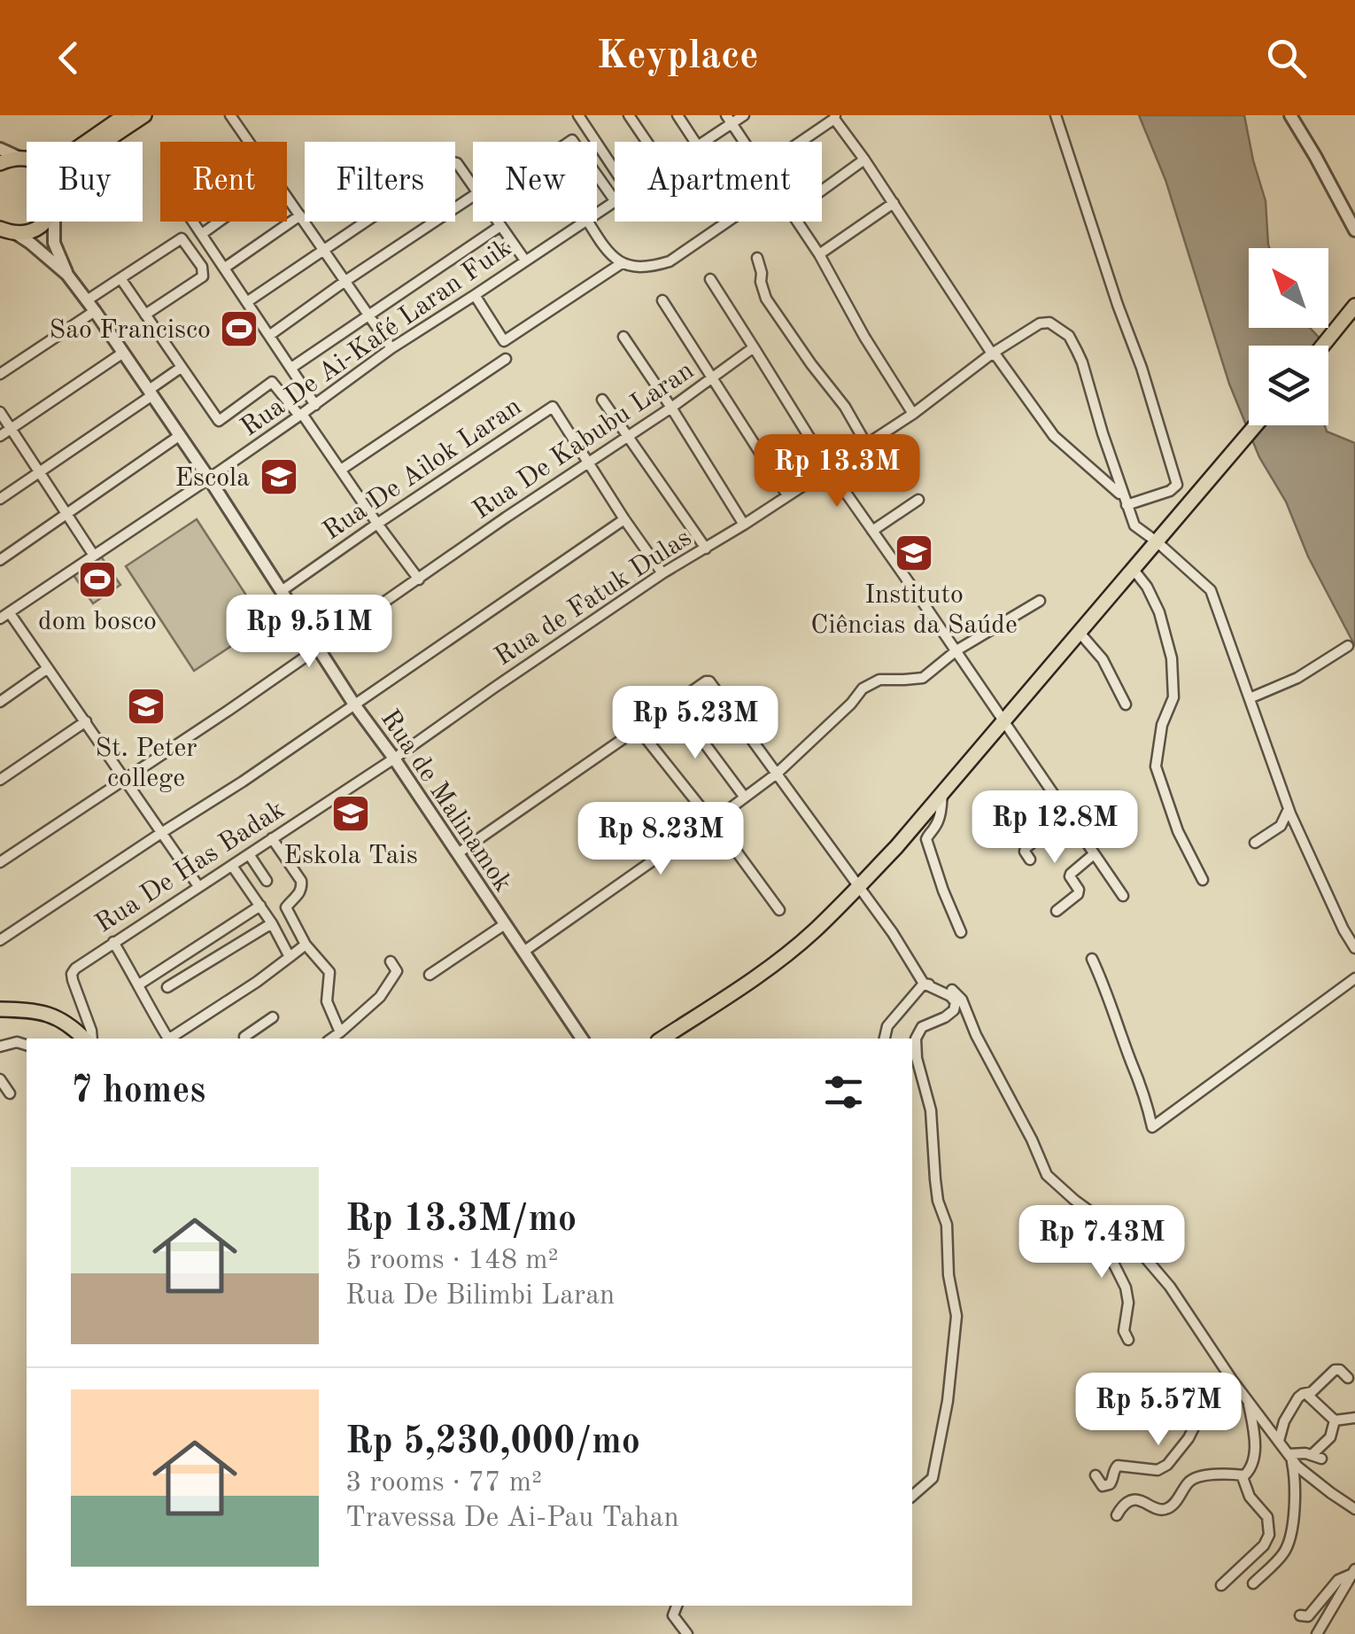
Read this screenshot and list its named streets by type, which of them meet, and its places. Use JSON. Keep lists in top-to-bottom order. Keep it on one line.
{"streets":{"street":["Rua De Ai-Kafé Laran Fuik","Rua De Kabubu Laran","Rua De Ailok Laran","Rua de Fatuk Dulas","Rua de Malinamok","Rua De Has Badak"]},"crossings":[["Rua De Ai-Kafé Laran Fuik","Rua de Malinamok"],["Rua De Kabubu Laran","Rua De Ailok Laran"],["Rua De Kabubu Laran","Rua de Malinamok"],["Rua De Ailok Laran","Rua de Fatuk Dulas"],["Rua De Ailok Laran","Rua de Malinamok"],["Rua de Fatuk Dulas","Rua de Malinamok"],["Rua de Fatuk Dulas","Rua De Has Badak"],["Rua de Malinamok","Rua De Has Badak"]],"places":{"sports":["Sao Francisco","dom bosco"],"school or university":["Escola","Instituto Ciências da Saúde","St. Peter college","Eskola Tais"]},"north":"top left","page":{"header":"Keyplace","chip":["Buy","Rent","Filters","New","Apartment"],"price":["Rp 13.3M","Rp 9.51M","Rp 5.23M","Rp 12.8M","Rp 8.23M","Rp 7.43M","Rp 5.57M"],"heading":"7 homes","list":[{"name":"Rp 13.3M/mo","note":"5 rooms · 148 m² · Rua De Bilimbi Laran"},{"name":"Rp 5,230,000/mo","note":"3 rooms · 77 m² · Travessa De Ai-Pau Tahan"}]}}
